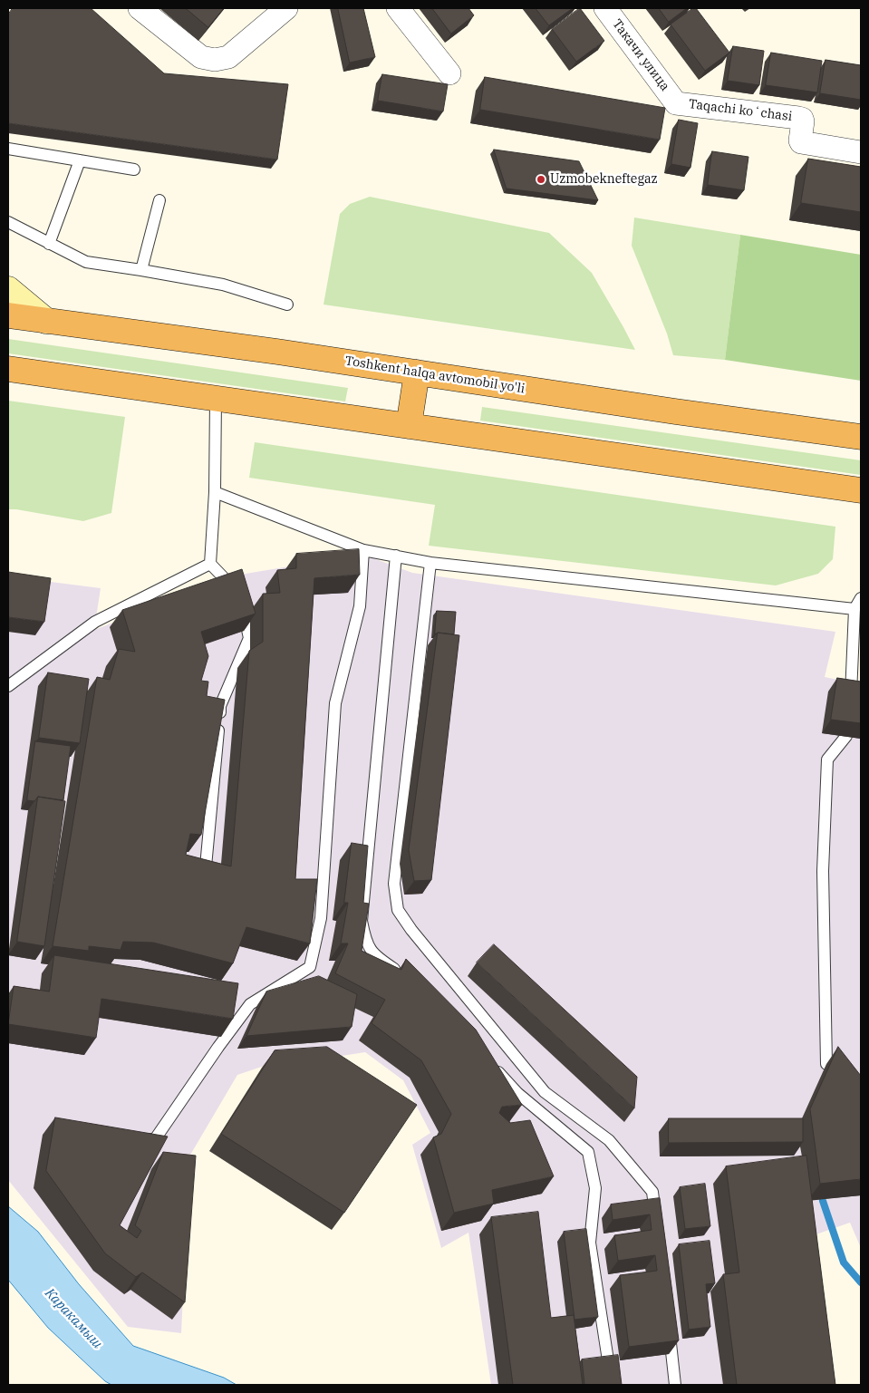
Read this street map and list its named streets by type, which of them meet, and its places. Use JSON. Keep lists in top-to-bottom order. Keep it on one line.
{"streets":{"highway":["Toshkent halqa avtomobil yo'li"],"street":["Такачи улица","Taqachi koʻchasi"]},"crossings":[["Такачи улица","Taqachi koʻchasi"]],"water":["Каракамыш"],"places":["Uzmobekneftegaz"]}
